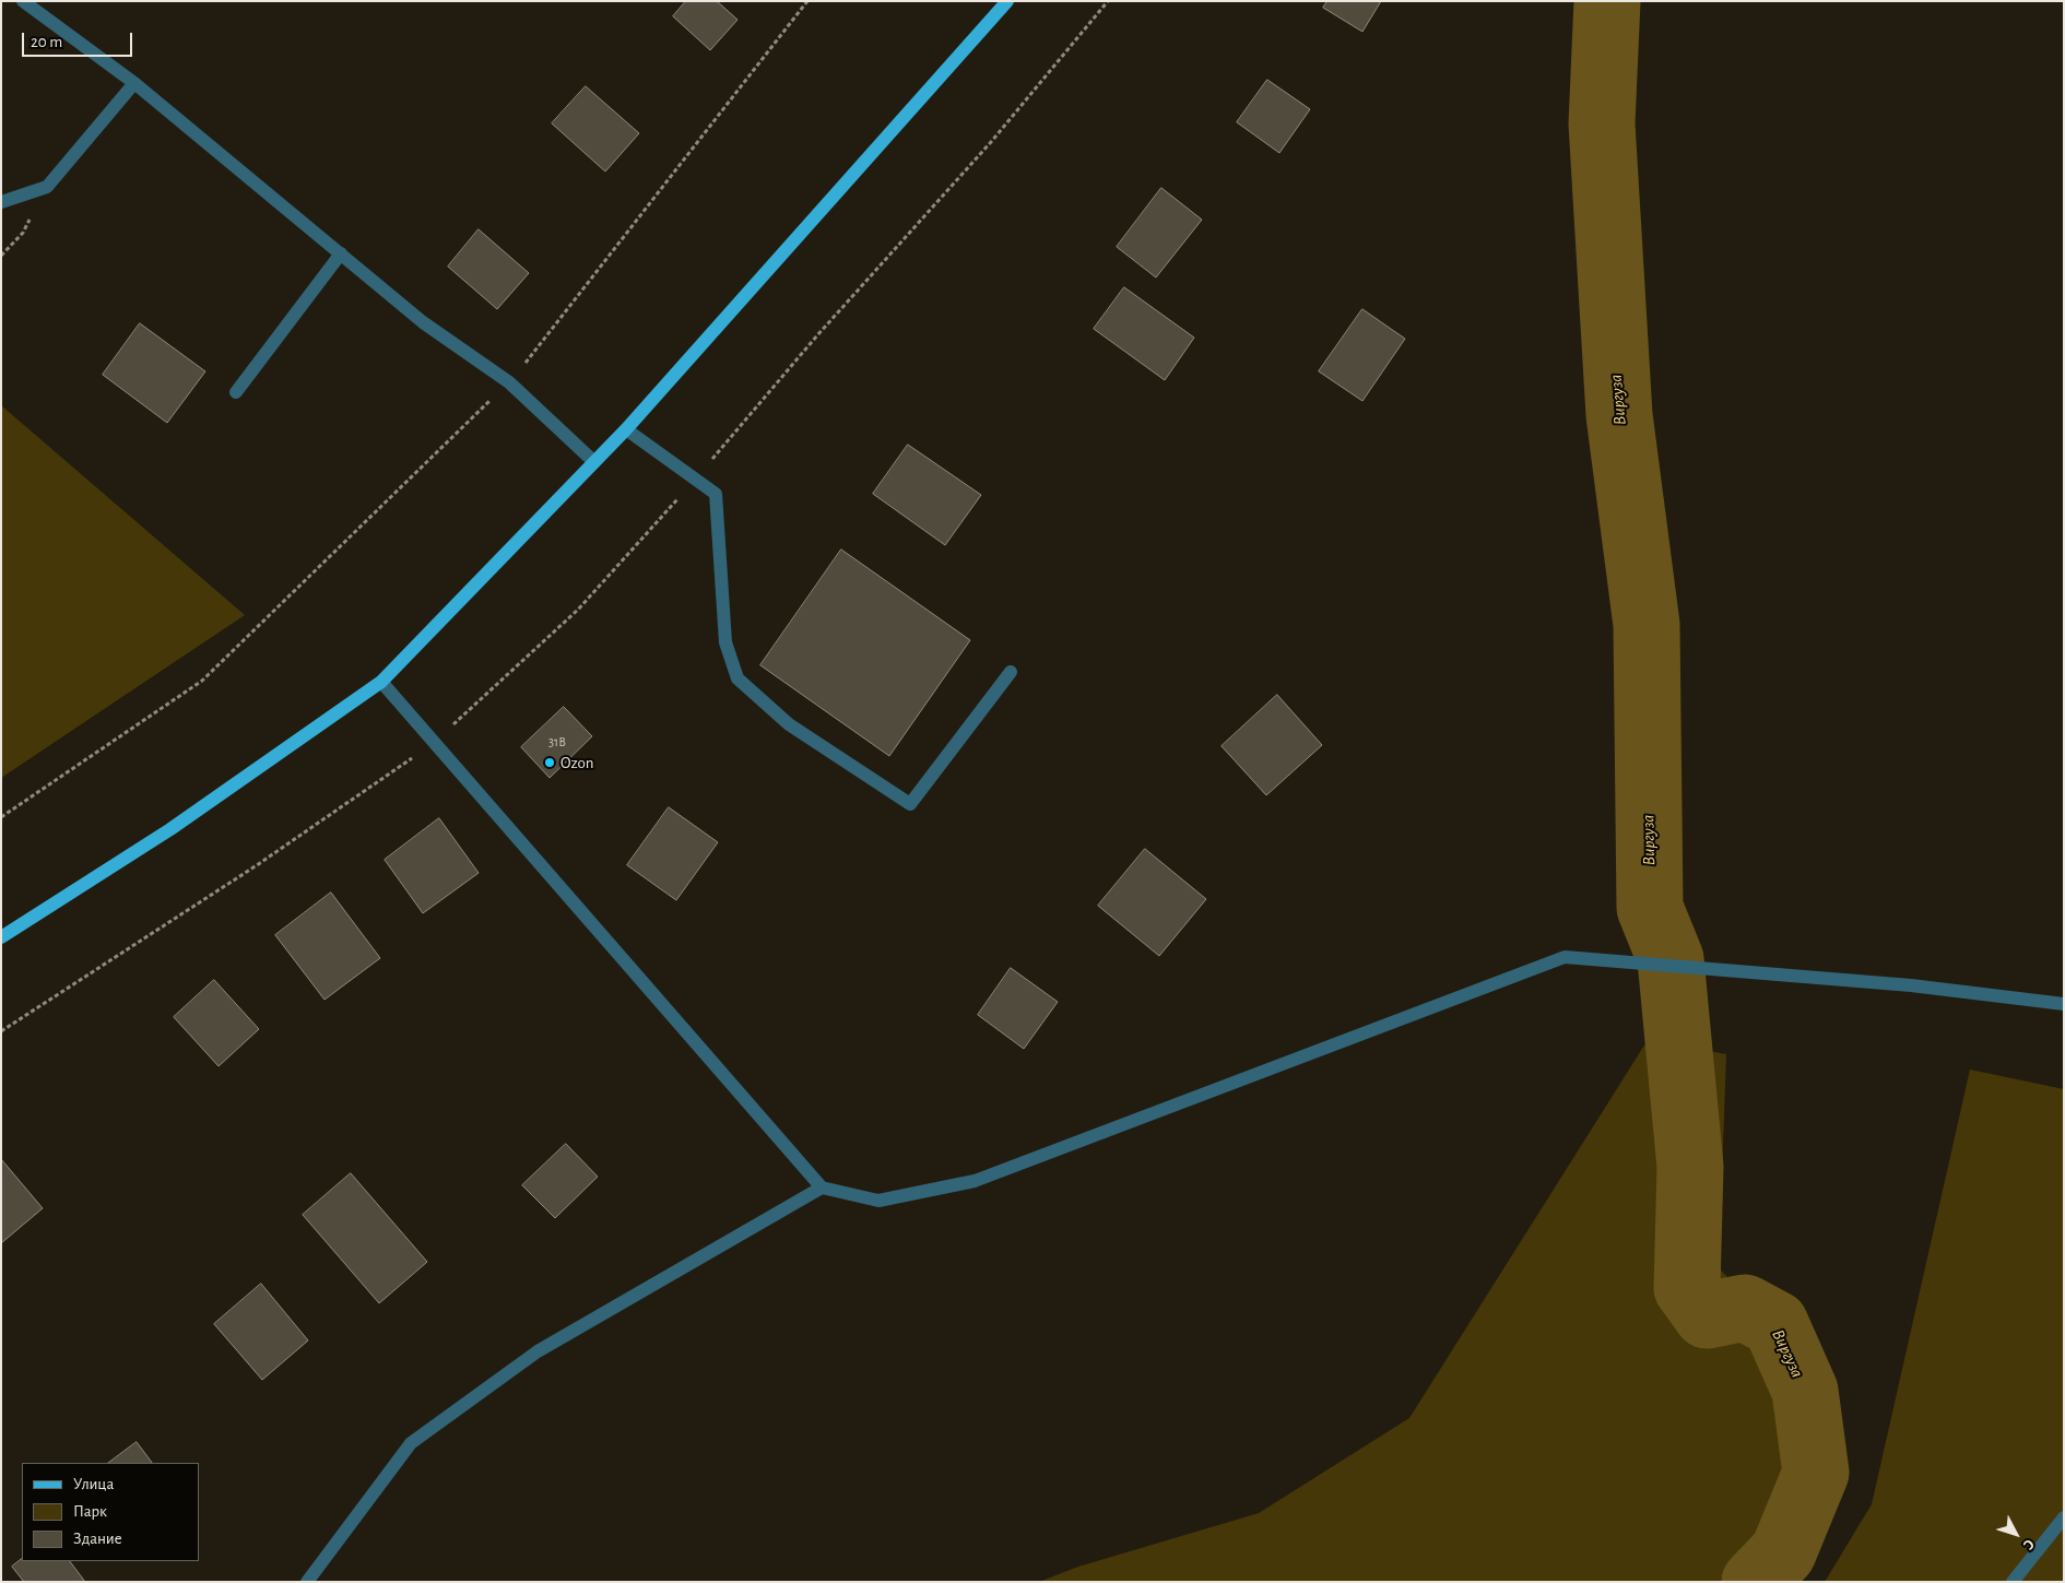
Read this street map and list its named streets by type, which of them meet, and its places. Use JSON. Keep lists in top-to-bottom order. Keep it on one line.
{"water":["Виргуза"],"places":["Ozon"],"house_numbers":["31В"],"legend":["Улица","Парк","Здание"],"scale_bar":"20 m","north":"bottom right"}
